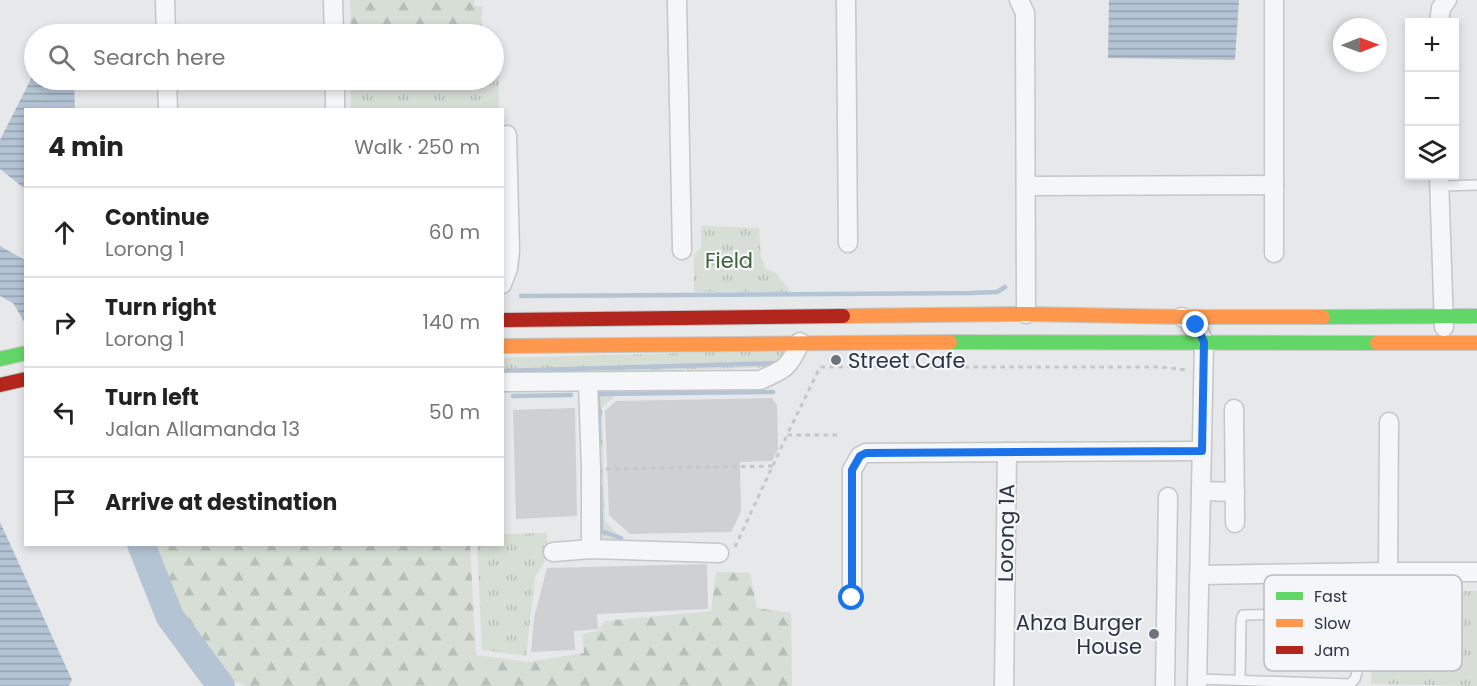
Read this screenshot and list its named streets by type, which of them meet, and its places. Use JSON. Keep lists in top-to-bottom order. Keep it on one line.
{"streets":{"street":["Lorong 1A"]},"parks":["Field"],"places":["Street Cafe","Ahza Burger House"],"legend":["Fast","Slow","Jam"],"north":"right","page":{"map_buttons":["+","−"],"search":"Search here","heading":["4 min","Walk · 250 m"],"list":[["Continue","Lorong 1","60 m"],["Turn right","Lorong 1","140 m"],["Turn left","Jalan Allamanda 13","50 m"],"Arrive at destination"]}}
